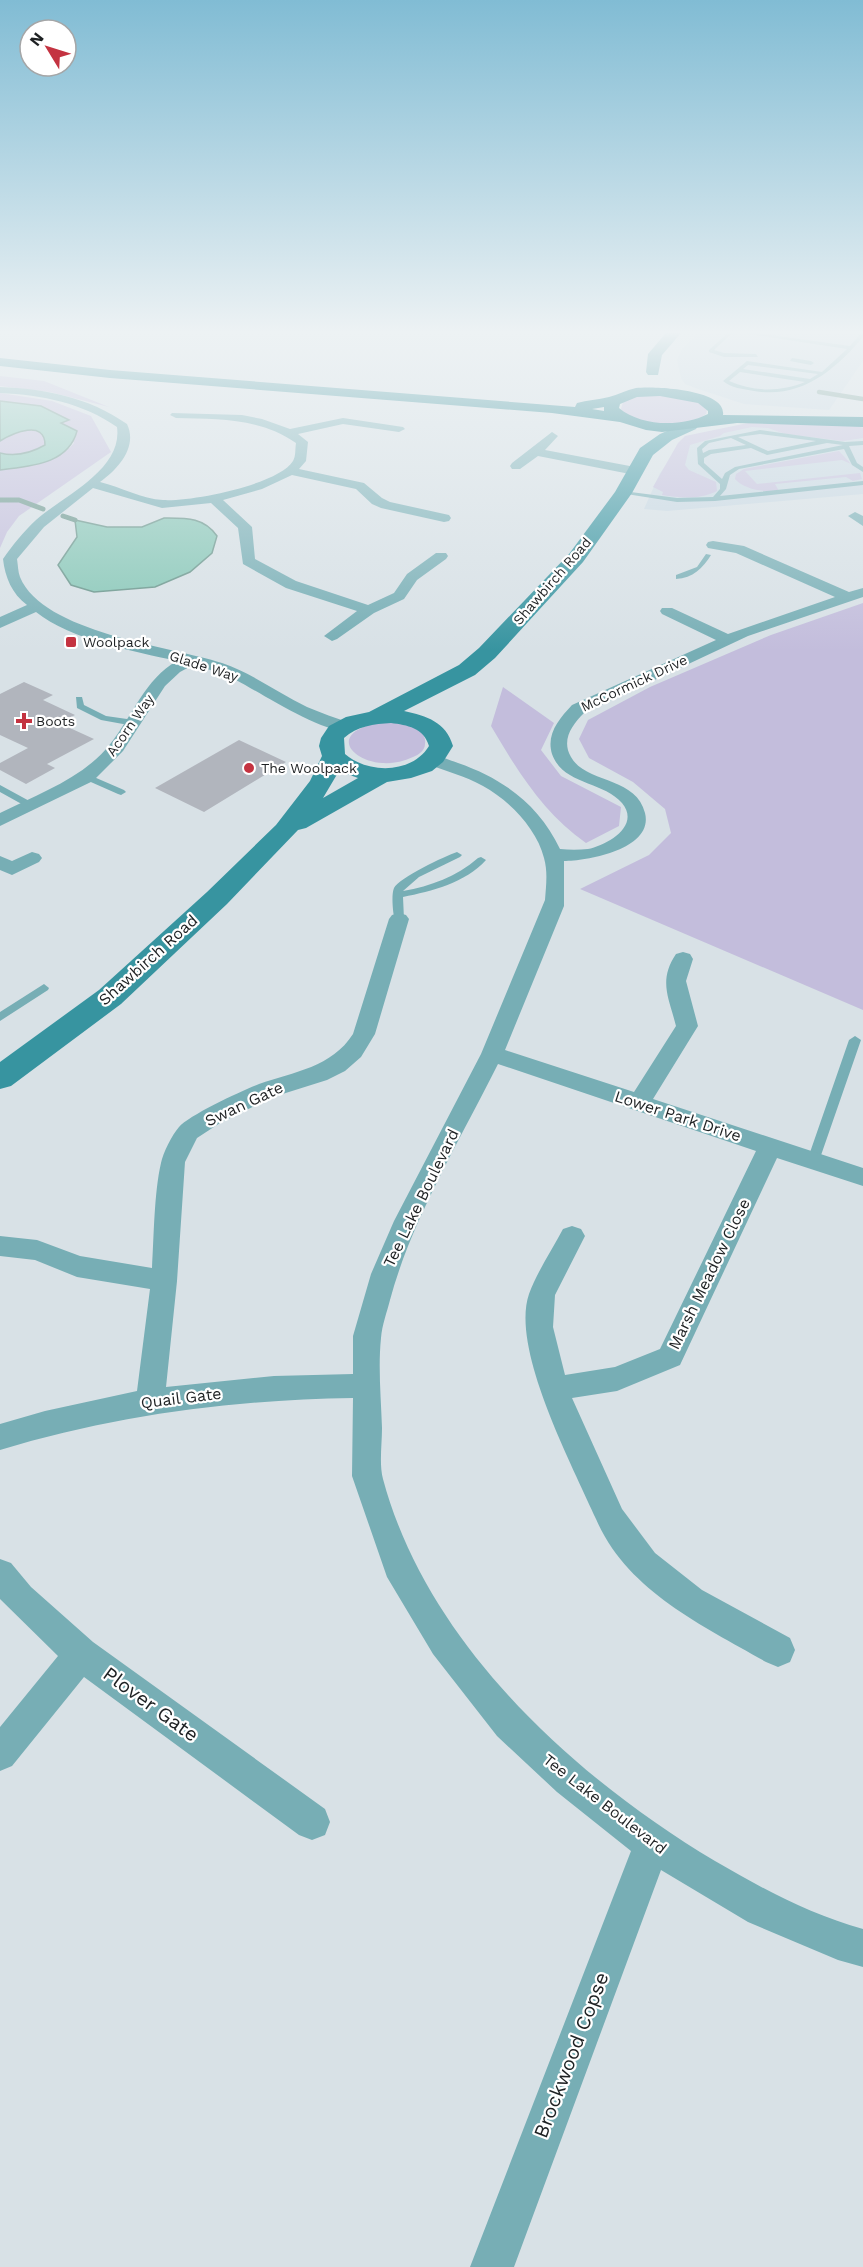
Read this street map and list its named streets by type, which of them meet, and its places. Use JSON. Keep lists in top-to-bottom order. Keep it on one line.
{"streets":{"main road":["Shawbirch Road"],"street":["Glade Way","McCormick Drive","Acorn Way","Swan Gate","Lower Park Drive","Tee Lake Boulevard","Marsh Meadow Close","Quail Gate","Plover Gate","Brockwood Copse"]},"crossings":[["Shawbirch Road","Glade Way"],["Glade Way","Acorn Way"],["McCormick Drive","Tee Lake Boulevard"],["Swan Gate","Quail Gate"],["Lower Park Drive","Tee Lake Boulevard"],["Lower Park Drive","Marsh Meadow Close"],["Tee Lake Boulevard","Quail Gate"],["Tee Lake Boulevard","Brockwood Copse"]],"places":{"transit":["Woolpack"],"health":["Boots"],"other":["The Woolpack"]},"north":"top left"}
